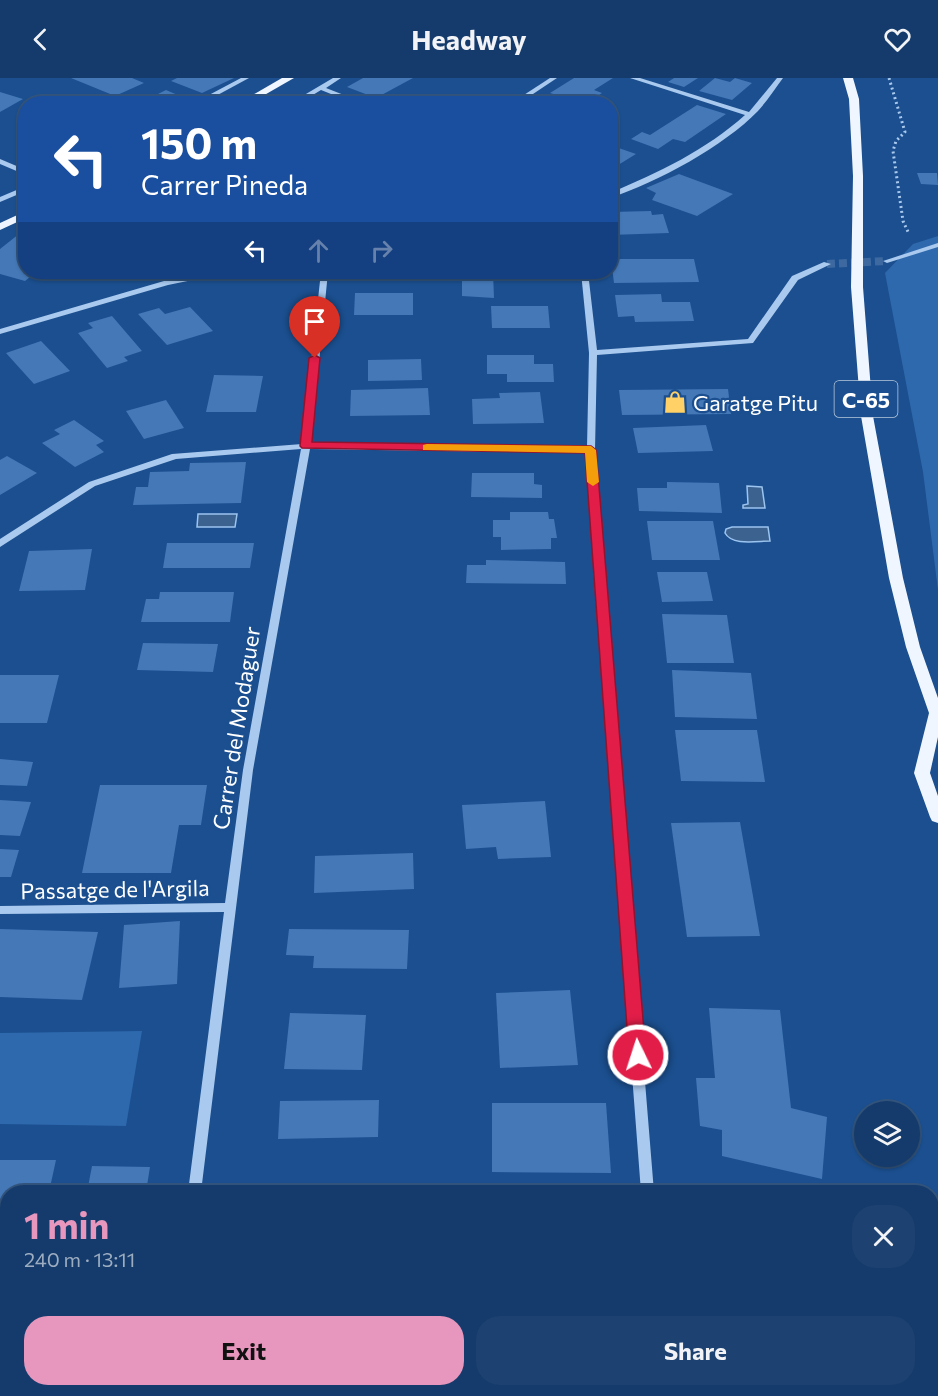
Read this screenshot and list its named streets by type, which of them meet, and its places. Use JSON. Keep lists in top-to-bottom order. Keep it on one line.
{"streets":{"main road":["C-65"],"street":["Carrer del Modaguer","Passatge de l'Argila"]},"crossings":[["Carrer del Modaguer","Passatge de l'Argila"]],"places":{"shop":["Garatge Pitu"]},"page":{"header":"Headway","turn":["150 m","Carrer Pineda"],"heading":["1 min","240 m · 13:11"],"buttons":["Exit","Share"]}}
